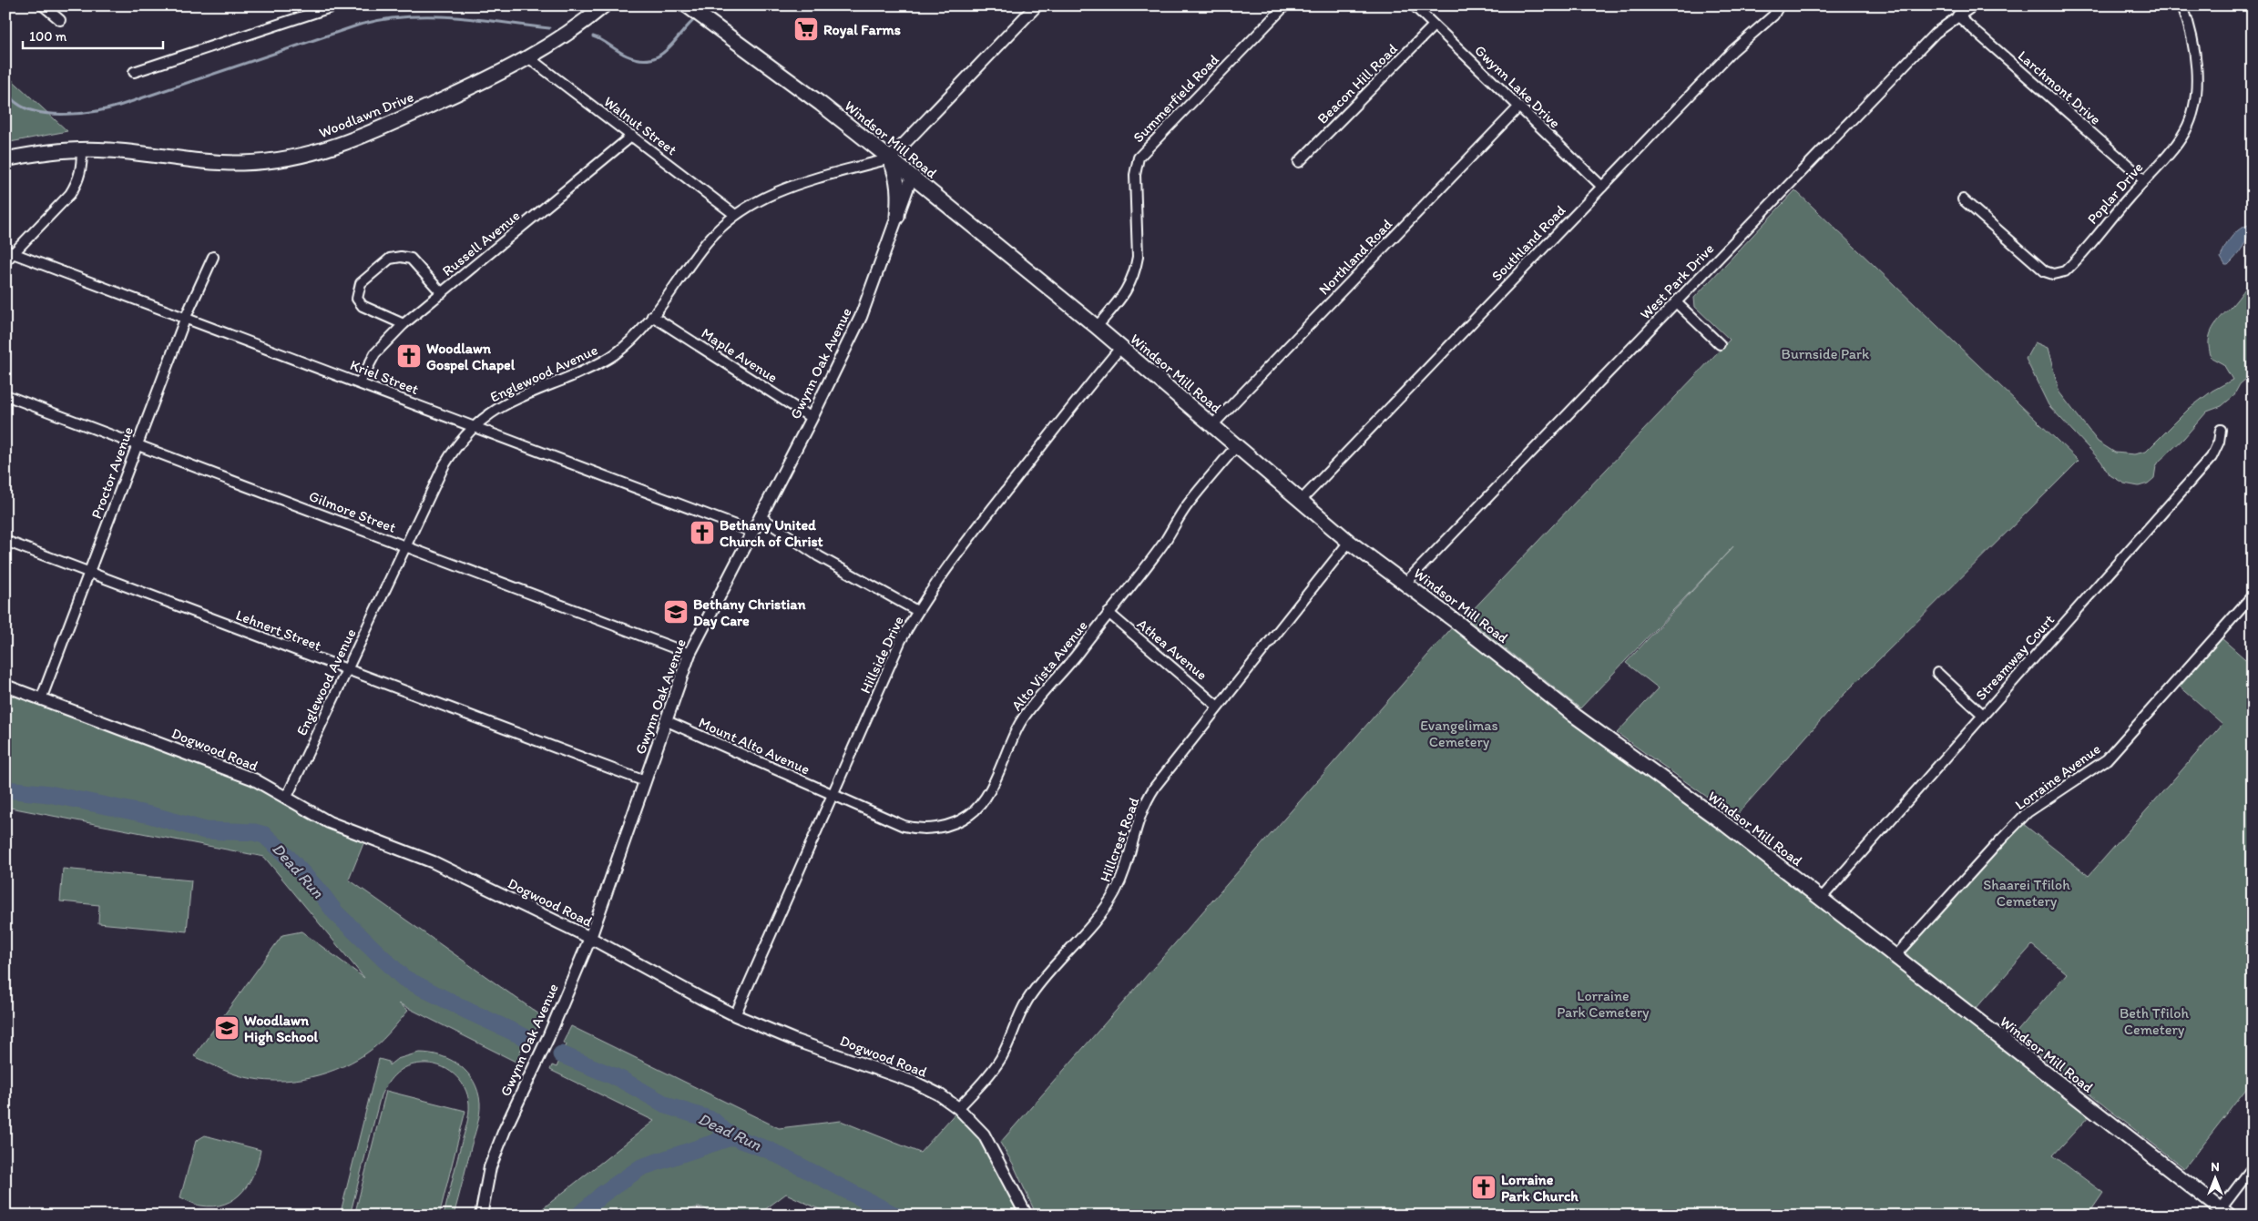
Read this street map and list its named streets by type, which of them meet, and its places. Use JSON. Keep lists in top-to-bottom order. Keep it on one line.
{"streets":{"main road":["Woodlawn Drive","Windsor Mill Road"],"street":["Beacon Hill Road","Gwynn Lake Drive","Larchmont Drive","Summerfield Road","Walnut Street","Poplar Drive","Russell Avenue","Southland Road","Northland Road","West Park Drive","Maple Avenue","Gwynn Oak Avenue","Englewood Avenue","Kriel Street","Proctor Avenue","Gilmore Street","Lehnert Street","Athea Avenue","Hillside Drive","Streamway Court","Alto Vista Avenue","Mount Alto Avenue","Dogwood Road","Lorraine Avenue","Hillcrest Road"]},"crossings":[["Beacon Hill Road","Gwynn Lake Drive"],["Gwynn Lake Drive","Southland Road"],["Gwynn Lake Drive","Northland Road"],["Larchmont Drive","Poplar Drive"],["Larchmont Drive","West Park Drive"],["Summerfield Road","Windsor Mill Road"],["Woodlawn Drive","Walnut Street"],["Walnut Street","Russell Avenue"],["Walnut Street","Englewood Avenue"],["Windsor Mill Road","Southland Road"],["Windsor Mill Road","Northland Road"],["Windsor Mill Road","West Park Drive"],["Windsor Mill Road","Gwynn Oak Avenue"],["Windsor Mill Road","Englewood Avenue"],["Windsor Mill Road","Hillside Drive"],["Windsor Mill Road","Streamway Court"],["Windsor Mill Road","Alto Vista Avenue"],["Windsor Mill Road","Lorraine Avenue"],["Windsor Mill Road","Hillcrest Road"],["Russell Avenue","Kriel Street"],["Maple Avenue","Gwynn Oak Avenue"],["Maple Avenue","Englewood Avenue"],["Gwynn Oak Avenue","Kriel Street"],["Gwynn Oak Avenue","Gilmore Street"],["Gwynn Oak Avenue","Lehnert Street"],["Gwynn Oak Avenue","Mount Alto Avenue"],["Gwynn Oak Avenue","Dogwood Road"],["Englewood Avenue","Kriel Street"],["Englewood Avenue","Gilmore Street"],["Englewood Avenue","Lehnert Street"],["Englewood Avenue","Dogwood Road"],["Kriel Street","Proctor Avenue"],["Proctor Avenue","Gilmore Street"],["Proctor Avenue","Lehnert Street"],["Proctor Avenue","Dogwood Road"],["Athea Avenue","Alto Vista Avenue"],["Athea Avenue","Hillcrest Road"],["Hillside Drive","Alto Vista Avenue"],["Hillside Drive","Mount Alto Avenue"],["Hillside Drive","Dogwood Road"],["Alto Vista Avenue","Mount Alto Avenue"],["Dogwood Road","Hillcrest Road"]],"water":["Dead Run"],"parks":["Burnside Park","Evangelimas Cemetery","Shaarei Tfiloh Cemetery","Lorraine Park Cemetery","Beth Tfiloh Cemetery"],"places":{"supermarket":["Royal Farms"],"church":["Woodlawn Gospel Chapel","Bethany United Church of Christ","Lorraine Park Church"],"school or university":["Bethany Christian Day Care","Woodlawn High School"]},"scale_bar":"100 m","north":"top"}
